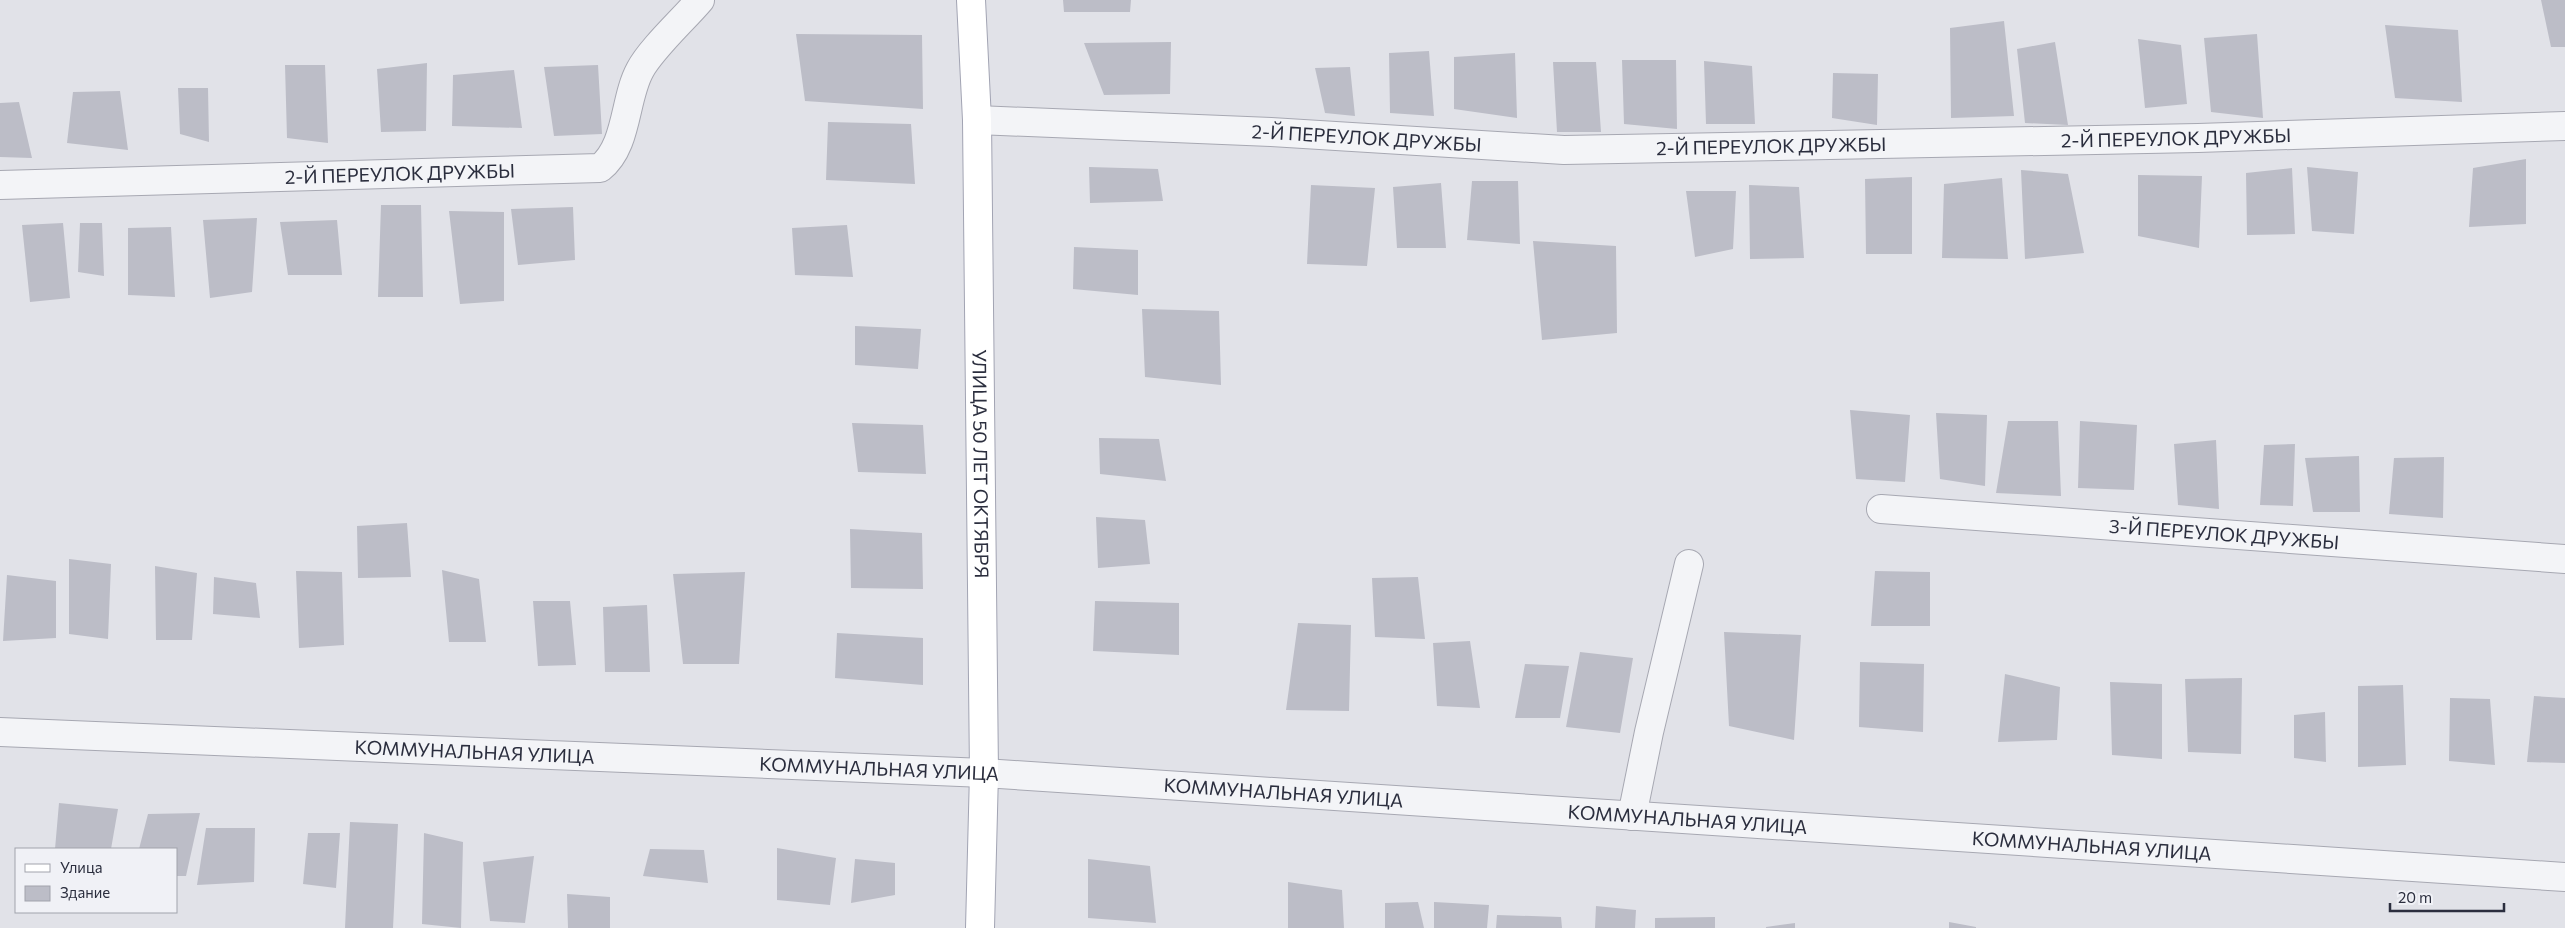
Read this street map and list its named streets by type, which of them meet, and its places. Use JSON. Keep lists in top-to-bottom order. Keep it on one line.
{"streets":{"main road":["УЛИЦА 50 ЛЕТ ОКТЯБРЯ"],"street":["2-Й ПЕРЕУЛОК ДРУЖБЫ","3-Й ПЕРЕУЛОК ДРУЖБЫ","КОММУНАЛЬНАЯ УЛИЦА"]},"crossings":[["2-Й ПЕРЕУЛОК ДРУЖБЫ","УЛИЦА 50 ЛЕТ ОКТЯБРЯ"],["УЛИЦА 50 ЛЕТ ОКТЯБРЯ","КОММУНАЛЬНАЯ УЛИЦА"]],"legend":["Улица","Здание"],"scale_bar":"20 m"}
